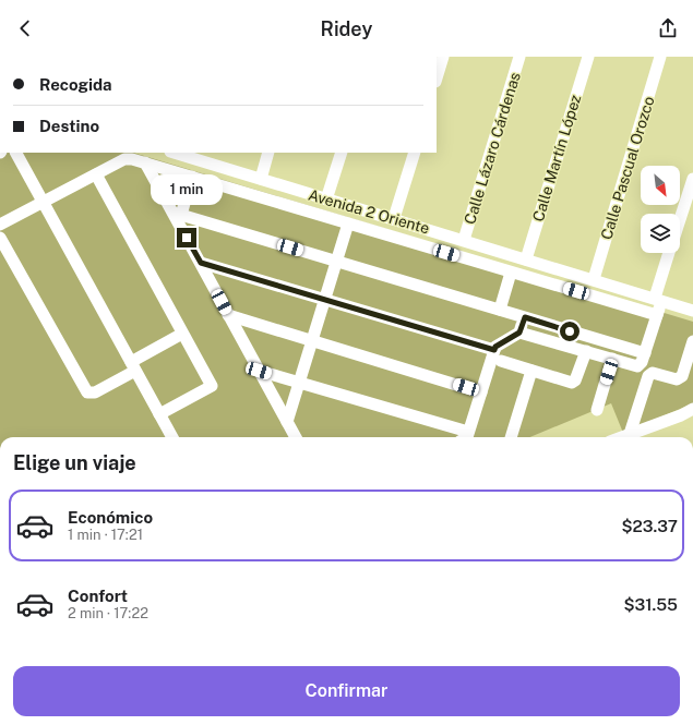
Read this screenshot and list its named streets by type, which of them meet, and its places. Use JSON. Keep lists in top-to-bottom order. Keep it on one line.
{"streets":{"street":["Calle Lázaro Cárdenas","Calle Martín López","Calle Pascual Orozco","Avenida 2 Oriente"]},"crossings":[["Calle Lázaro Cárdenas","Avenida 2 Oriente"],["Calle Martín López","Avenida 2 Oriente"],["Calle Pascual Orozco","Avenida 2 Oriente"]],"north":"bottom right","page":{"header":"Ridey","banner":["Recogida","Destino"],"bubble":"1 min","heading":"Elige un viaje","list":[{"name":"Económico","note":"1 min · 17:21","value":"$23.37"},{"name":"Confort","note":"2 min · 17:22","value":"$31.55"}],"buttons":"Confirmar"}}
